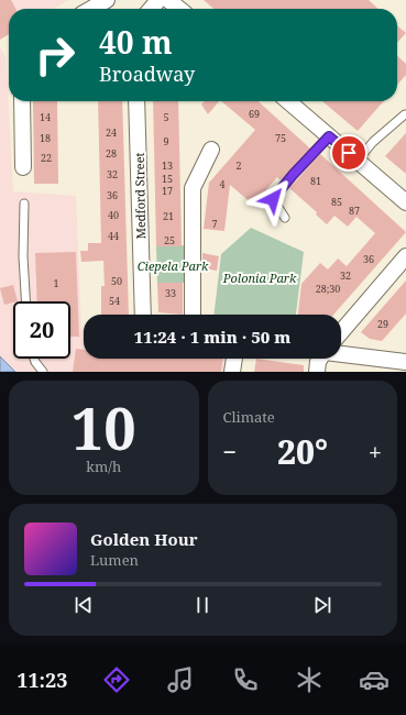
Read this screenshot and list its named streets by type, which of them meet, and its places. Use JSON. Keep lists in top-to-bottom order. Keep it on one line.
{"streets":{"street":["Medford Street"]},"parks":["Ciepela Park","Polonia Park"],"house_numbers":["69","14","5","24","18","75","9","28","22","13","2","32","15","81","4","17","36","85","87","40","21","7","44","25","36","32","50","1","28;30","33","54","29"],"page":{"turn":["40 m","Broadway"],"limit":"20","trip":"11:24 · 1 min · 50 m","tile":[["10","km/h"],"Climate"],"heat":["−","20°","+"],"song":["Golden Hour","Lumen"],"tabs":"11:23"}}
